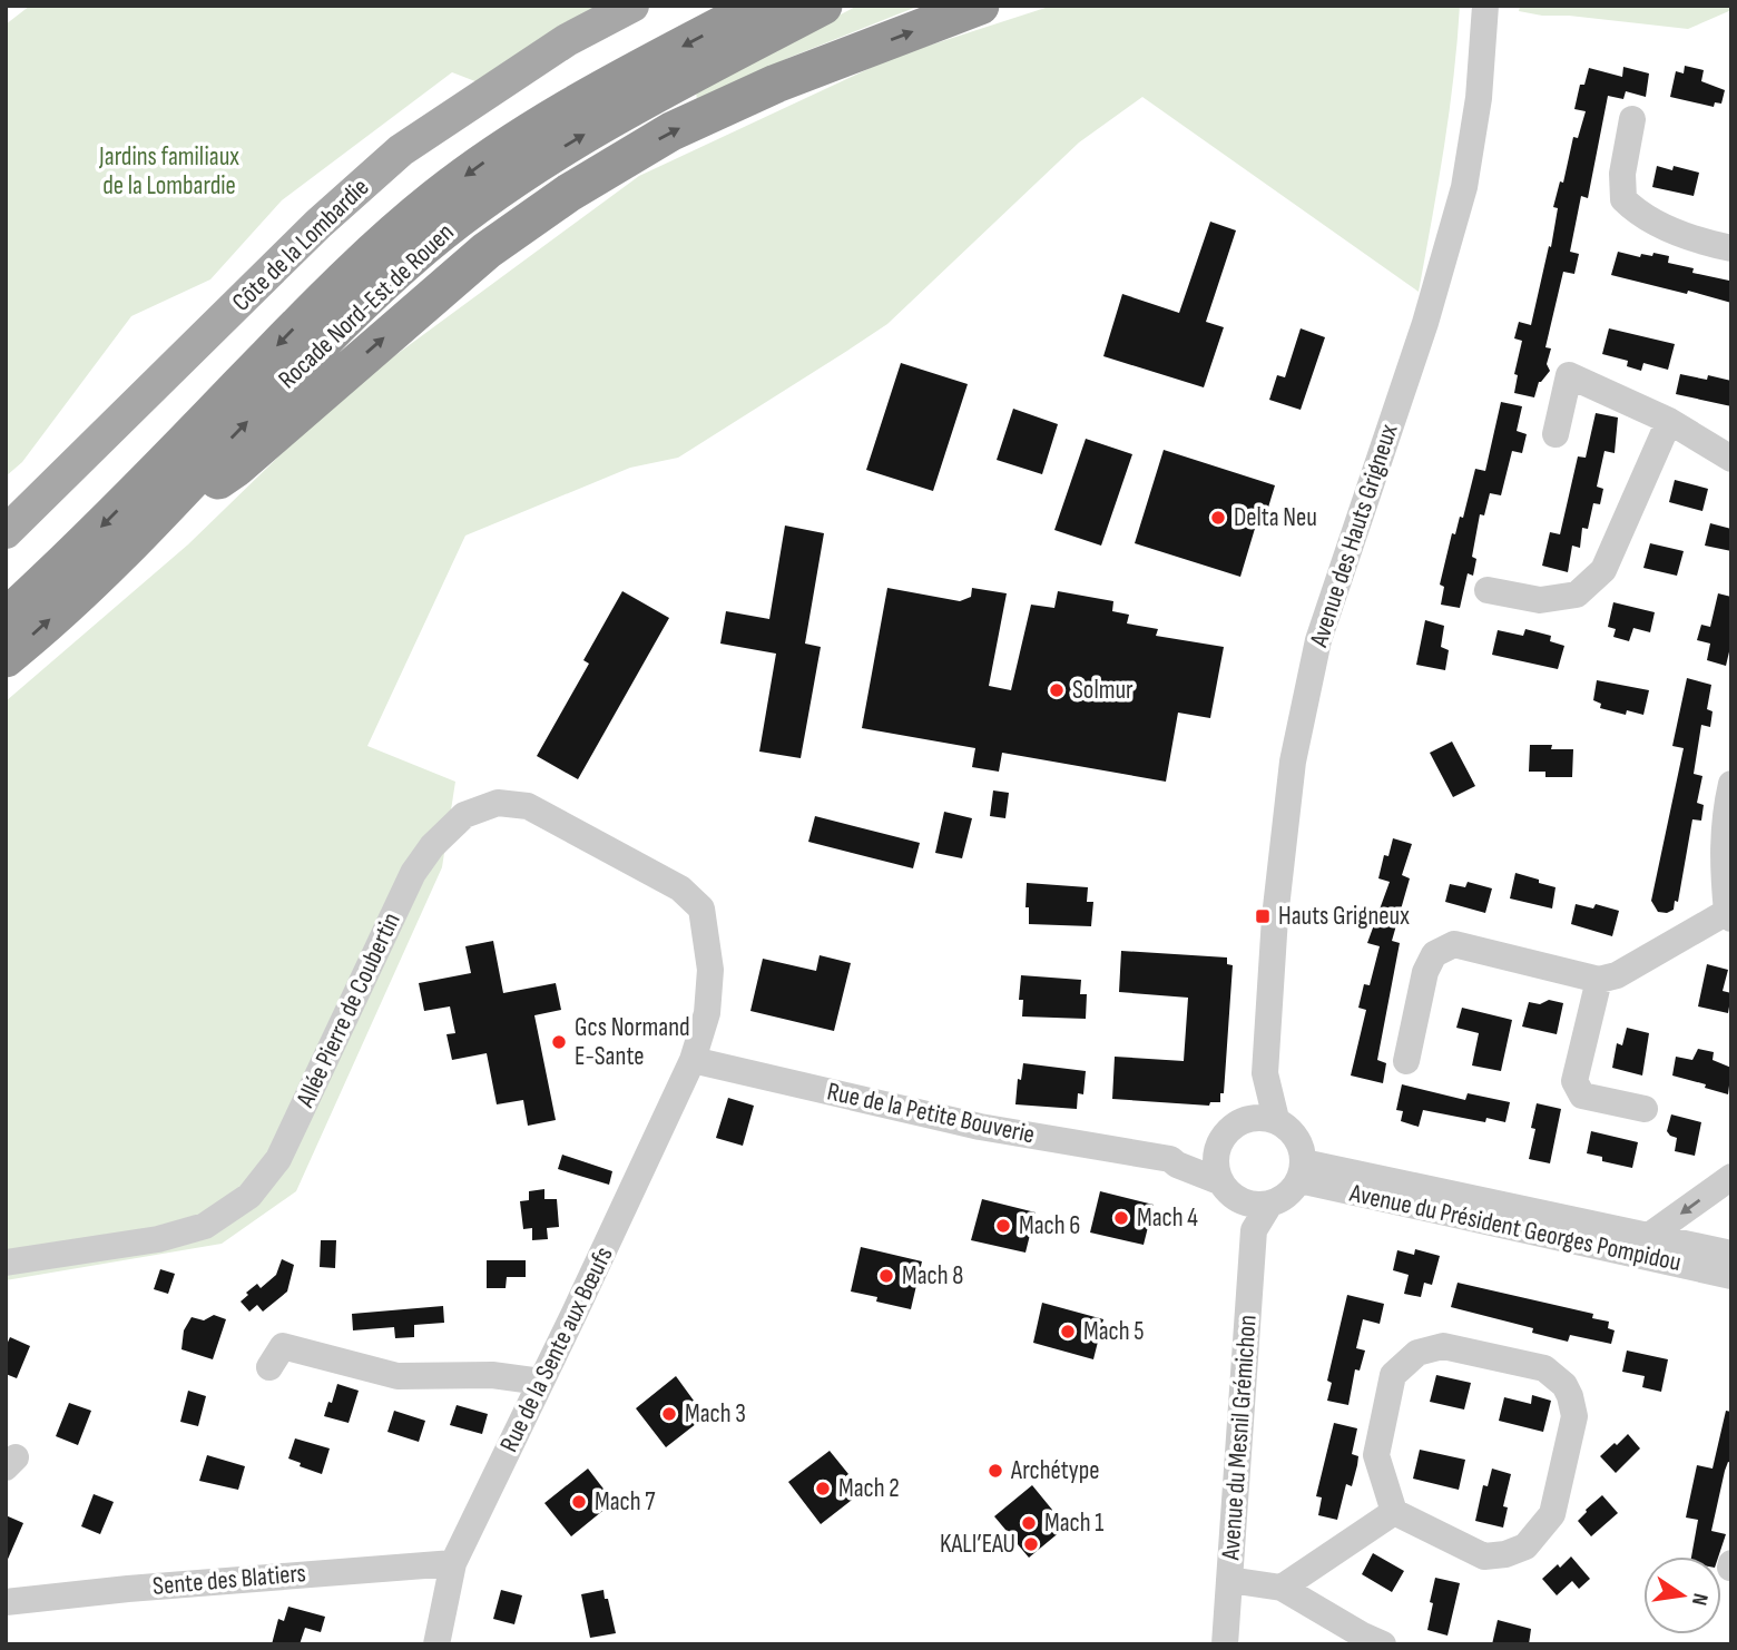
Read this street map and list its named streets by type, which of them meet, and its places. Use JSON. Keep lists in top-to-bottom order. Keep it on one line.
{"streets":{"highway":["Rocade Nord-Est de Rouen"],"main road":["Côte de la Lombardie"],"street":["Avenue des Hauts Grigneux","Allée Pierre de Coubertin","Rue de la Petite Bouverie","Avenue du Président Georges Pompidou","Rue de la Sente aux Bœufs","Avenue du Mesnil Grémichon","Sente des Blatiers"]},"crossings":[["Avenue des Hauts Grigneux","Rue de la Petite Bouverie"],["Avenue des Hauts Grigneux","Avenue du Président Georges Pompidou"],["Avenue des Hauts Grigneux","Avenue du Mesnil Grémichon"],["Allée Pierre de Coubertin","Rue de la Sente aux Bœufs"],["Rue de la Petite Bouverie","Avenue du Président Georges Pompidou"],["Rue de la Petite Bouverie","Rue de la Sente aux Bœufs"],["Rue de la Petite Bouverie","Avenue du Mesnil Grémichon"],["Avenue du Président Georges Pompidou","Avenue du Mesnil Grémichon"],["Rue de la Sente aux Bœufs","Sente des Blatiers"]],"parks":["Jardins familiaux de la Lombardie"],"places":{"other":["Delta Neu","Solmur","Gcs Normand E-Sante","Mach 4","Mach 6","Mach 8","Mach 5","Mach 3","Archétype","Mach 2","Mach 7","Mach 1","KALI’EAU"],"transit":["Hauts Grigneux"]},"north":"right"}
